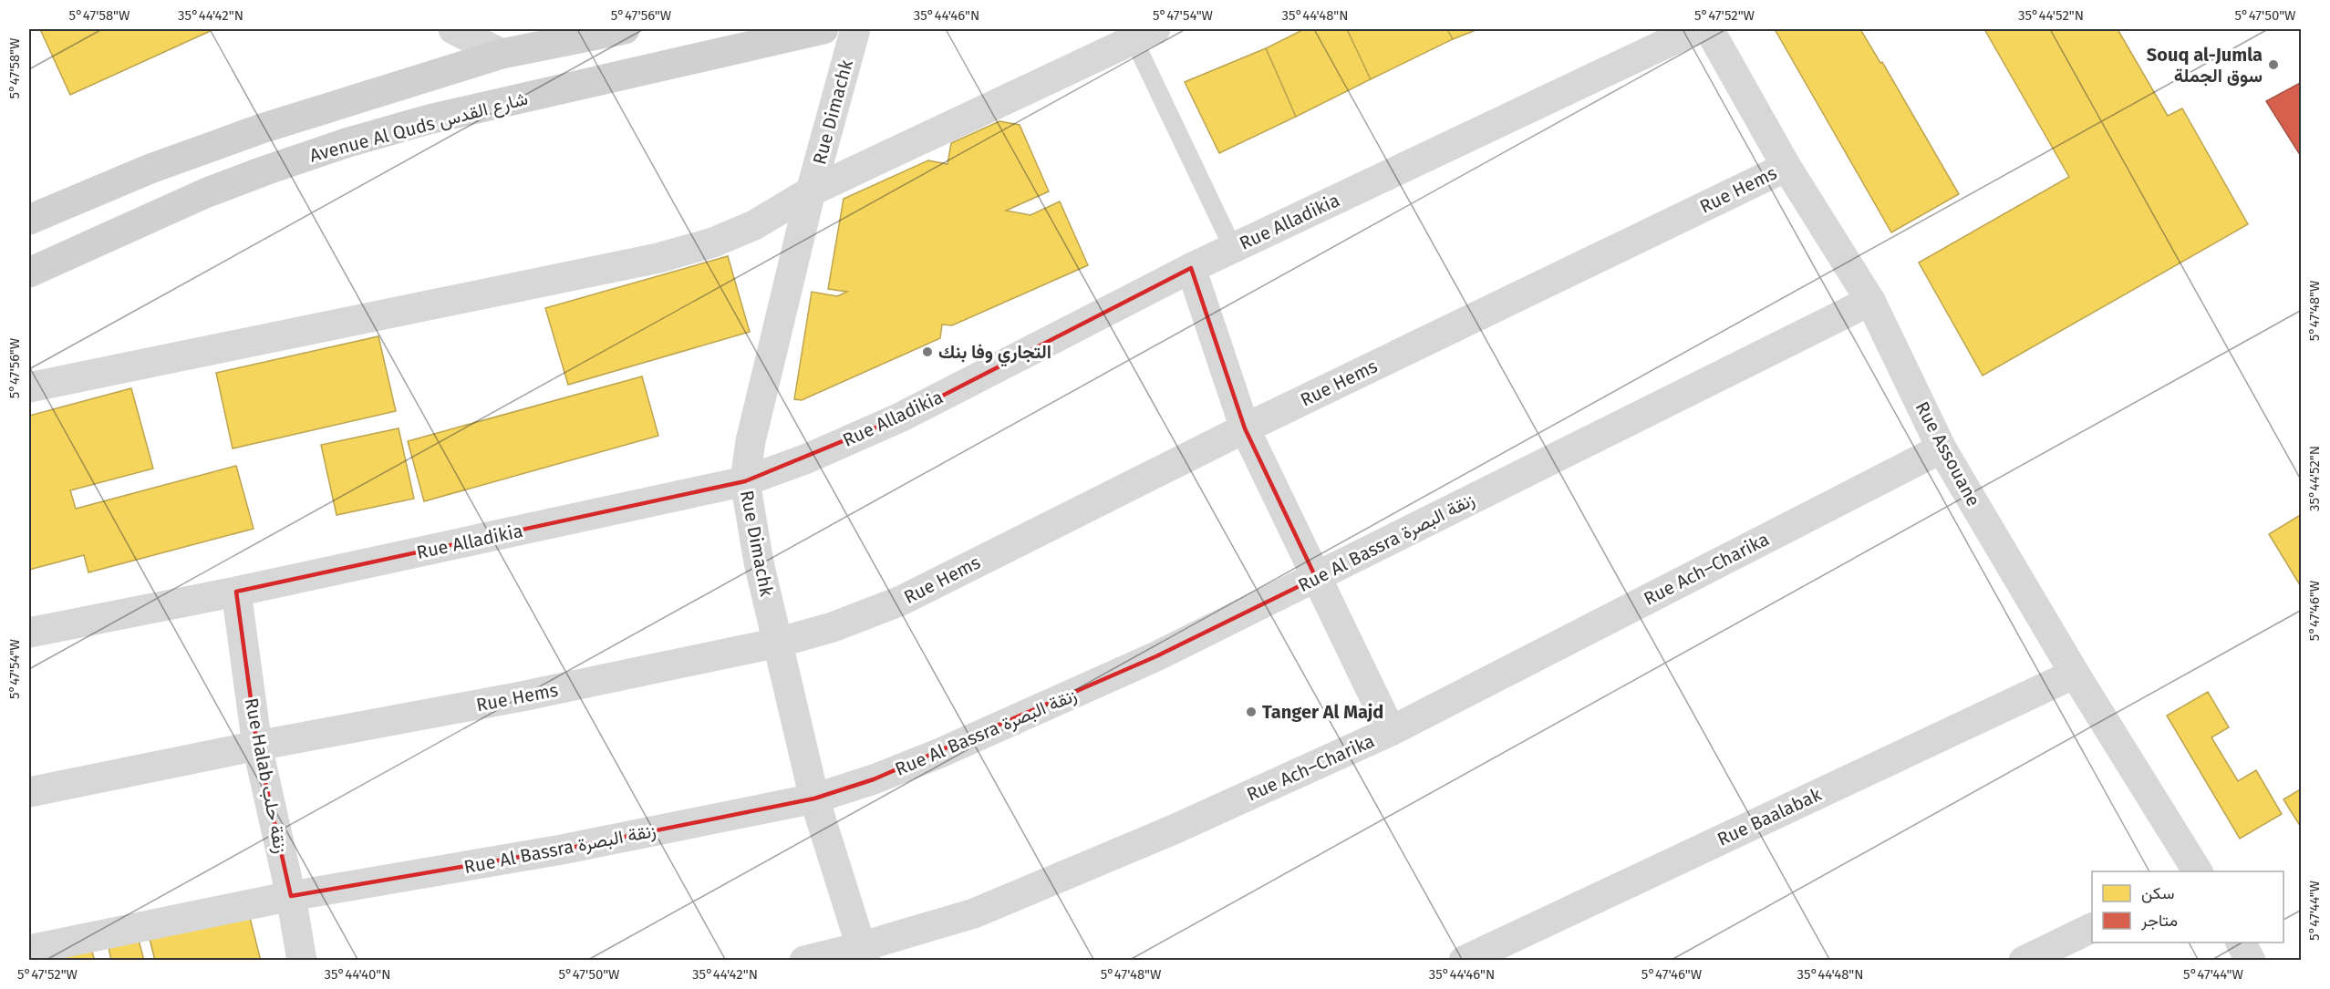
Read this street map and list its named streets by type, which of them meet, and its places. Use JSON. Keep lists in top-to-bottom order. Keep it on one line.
{"streets":{"main road":["Avenue Al Quds شارع القدس"],"street":["Rue Dimachk","Rue Hems","Rue Alladikia","Rue Assouane","Rue Al Bassra زنقة البصرة","Rue Ach–Charika","Rue Halab زنقة حلب","Rue Baalabak"]},"crossings":[["Rue Dimachk","Rue Hems"],["Rue Dimachk","Rue Alladikia"],["Rue Dimachk","Rue Al Bassra زنقة البصرة"],["Rue Dimachk","Rue Ach–Charika"],["Rue Hems","Rue Assouane"],["Rue Hems","Rue Halab زنقة حلب"],["Rue Alladikia","Rue Halab زنقة حلب"],["Rue Assouane","Rue Al Bassra زنقة البصرة"],["Rue Assouane","Rue Ach–Charika"],["Rue Assouane","Rue Baalabak"],["Rue Al Bassra زنقة البصرة","Rue Halab زنقة حلب"]],"places":["Souq al-Jumla سوق الجملة","التجاري وفا بنك","Tanger Al Majd"],"legend":["سكن","متاجر"],"coordinates":["5°47'58\"W","35°44'42\"N","5°47'56\"W","35°44'46\"N","5°47'54\"W","35°44'48\"N","5°47'52\"W","35°44'52\"N","5°47'50\"W","5°47'48\"W","5°47'46\"W","5°47'44\"W","35°44'40\"N"]}
